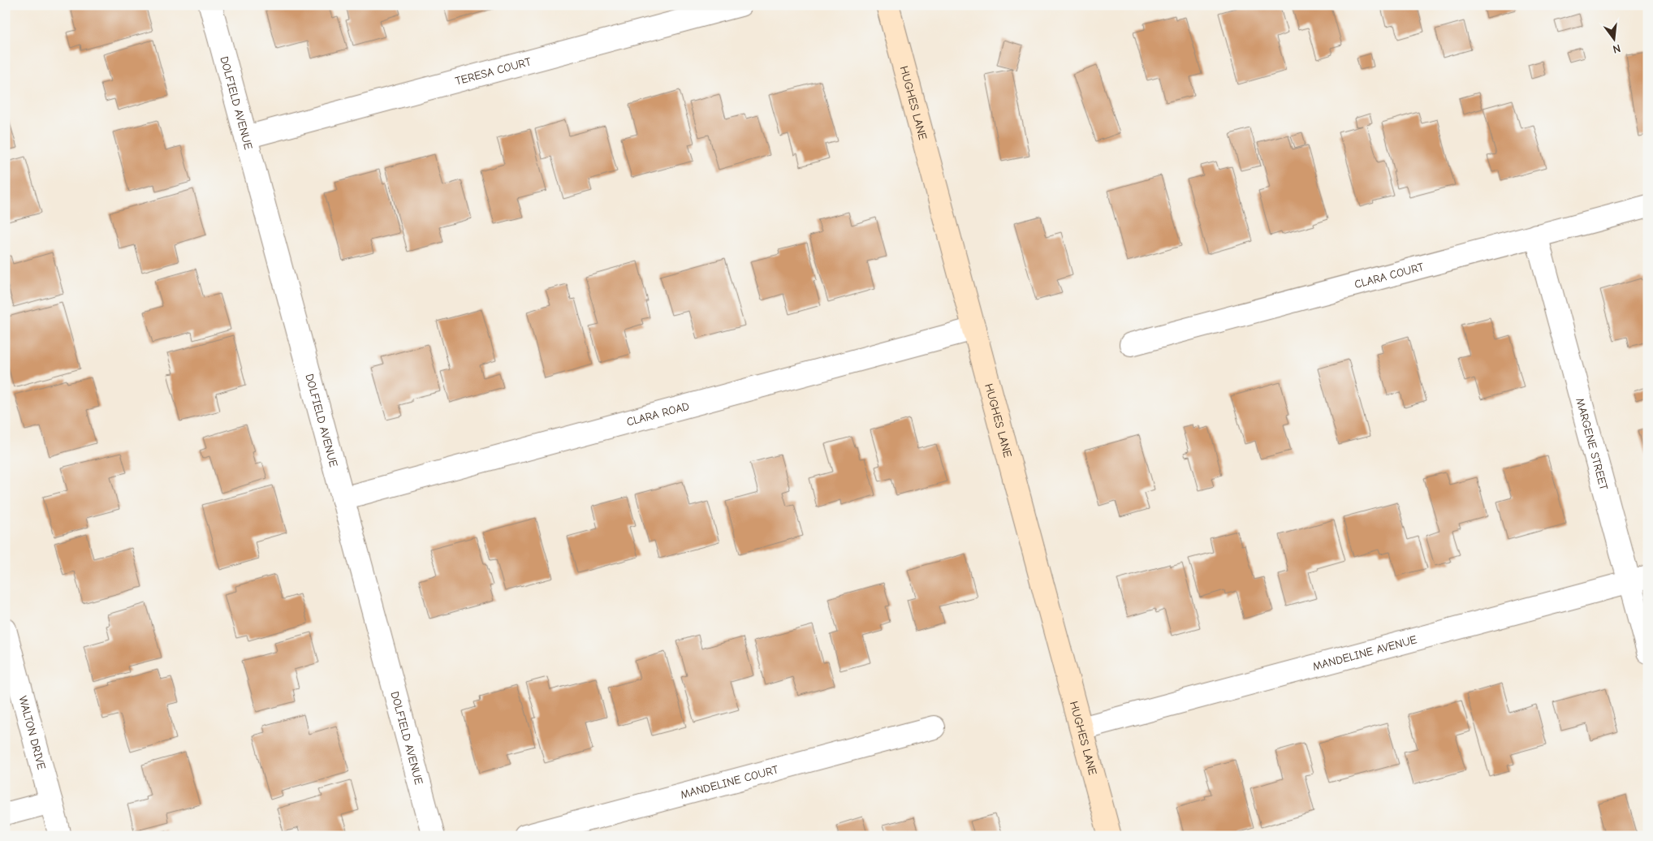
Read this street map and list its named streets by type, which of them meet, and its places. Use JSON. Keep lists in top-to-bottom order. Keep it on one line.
{"streets":{"street":["TERESA COURT","DOLFIELD AVENUE","HUGHES LANE","CLARA COURT","CLARA ROAD","MARGENE STREET","MANDELINE AVENUE","WALTON DRIVE","MANDELINE COURT"]},"crossings":[["TERESA COURT","DOLFIELD AVENUE"],["DOLFIELD AVENUE","CLARA ROAD"],["HUGHES LANE","CLARA ROAD"],["HUGHES LANE","MANDELINE AVENUE"],["CLARA COURT","MARGENE STREET"],["MARGENE STREET","MANDELINE AVENUE"]],"north":"bottom"}
